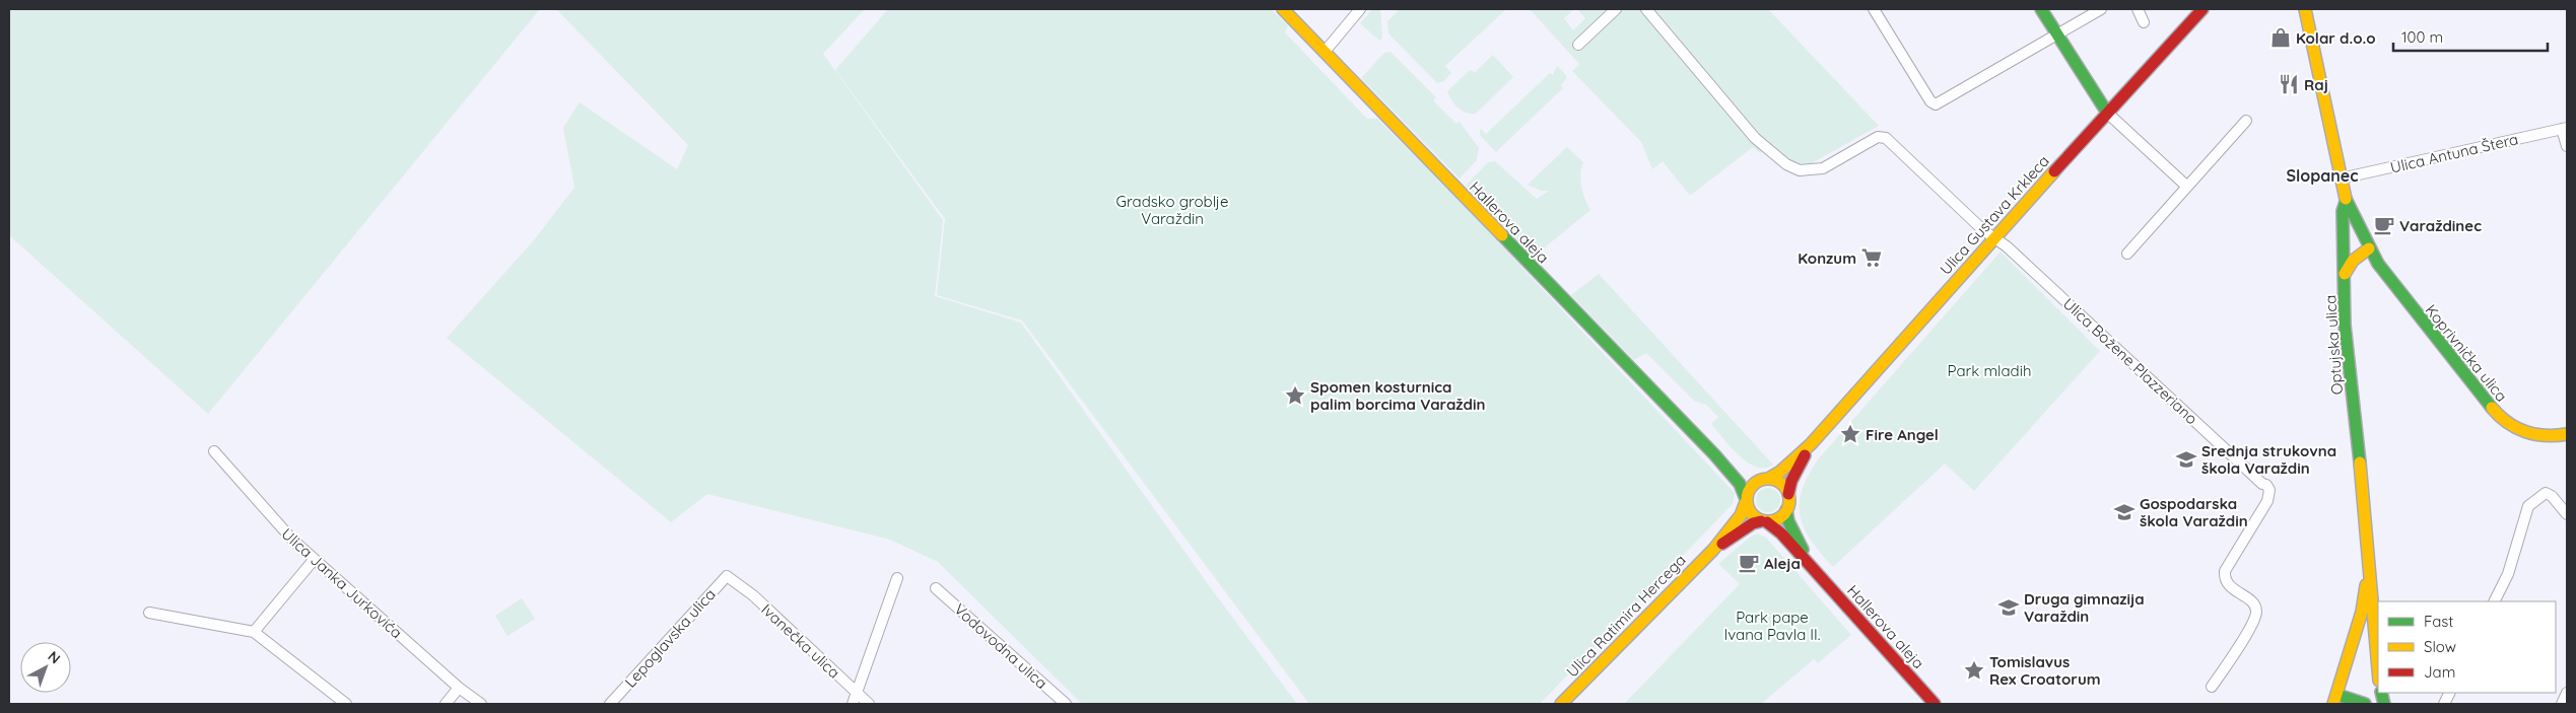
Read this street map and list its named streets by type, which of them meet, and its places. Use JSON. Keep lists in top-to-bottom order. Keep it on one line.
{"streets":{"main road":["Ulica Gustava Krkleca","Hallerova aleja","Optujska ulica","Koprivnička ulica","Ulica Ratimira Hercega"],"street":["Ulica Antuna Štera","Ulica Božene Plazzeriano","Ulica Janka Jurkovića","Lepoglavska ulica","Ivanečka ulica","Vodovodna ulica"]},"crossings":[["Ulica Gustava Krkleca","Hallerova aleja"],["Ulica Gustava Krkleca","Ulica Božene Plazzeriano"],["Ulica Gustava Krkleca","Ulica Ratimira Hercega"],["Hallerova aleja","Ulica Ratimira Hercega"],["Optujska ulica","Koprivnička ulica"],["Lepoglavska ulica","Ivanečka ulica"]],"districts":["Slopanec"],"parks":["Gradsko groblje Varaždin","Park mladih","Park pape Ivana Pavla II."],"places":{"shop":["Kolar d.o.o"],"restaurant":["Raj"],"cafe":["Varaždinec","Aleja"],"supermarket":["Konzum"],"place":["Spomen kosturnica palim borcima Varaždin","Fire Angel","Tomislavus Rex Croatorum"],"school or university":["Srednja strukovna škola Varaždin","Gospodarska škola Varaždin","Druga gimnazija Varaždin"]},"legend":["Fast","Slow","Jam"],"scale_bar":"100 m","north":"top right"}
